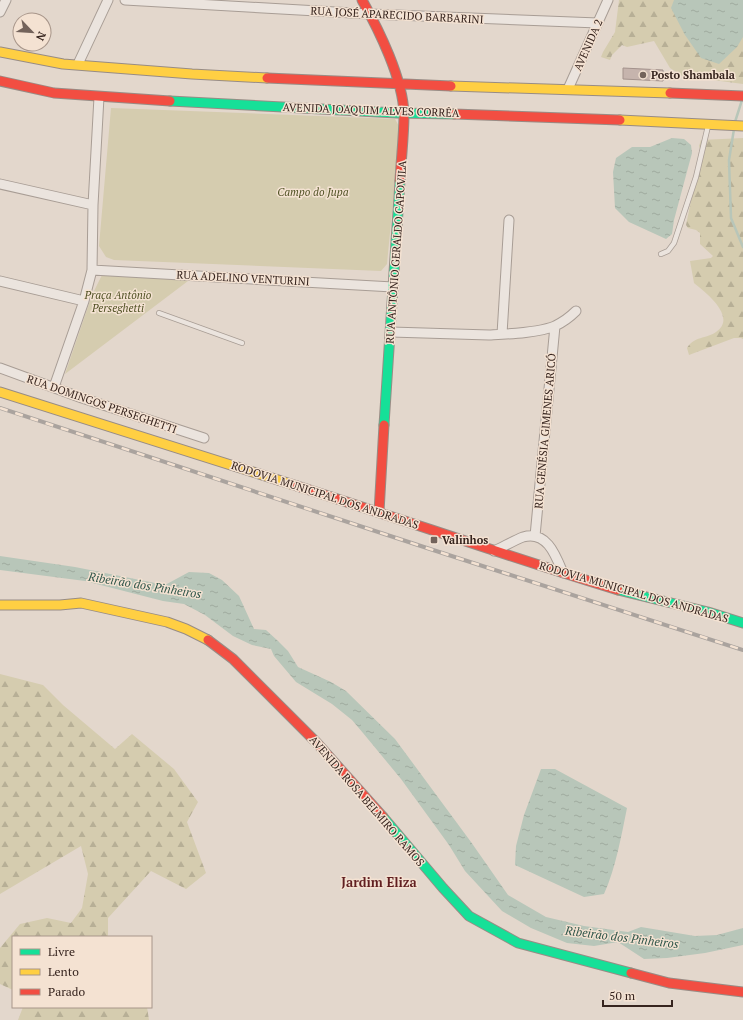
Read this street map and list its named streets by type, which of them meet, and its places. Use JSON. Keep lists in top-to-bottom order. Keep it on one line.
{"streets":{"main road":["AVENIDA JOAQUIM ALVES CORRÊA","RUA ANTÔNIO GERALDO CAPOVILA","RODOVIA MUNICIPAL DOS ANDRADAS","AVENIDA ROSA BELMIRO RAMOS"],"street":["RUA JOSÉ APARECIDO BARBARINI","AVENIDA 2","RUA ADELINO VENTURINI","RUA DOMINGOS PERSEGHETTI","RUA GENÉSIA GIMENES ARICÓ"]},"crossings":[["RUA JOSÉ APARECIDO BARBARINI","AVENIDA 2"],["RUA JOSÉ APARECIDO BARBARINI","RUA ANTÔNIO GERALDO CAPOVILA"],["AVENIDA JOAQUIM ALVES CORRÊA","RUA ANTÔNIO GERALDO CAPOVILA"],["RUA ANTÔNIO GERALDO CAPOVILA","RUA ADELINO VENTURINI"],["RUA ANTÔNIO GERALDO CAPOVILA","RODOVIA MUNICIPAL DOS ANDRADAS"]],"districts":["Jardim Eliza"],"water":["Ribeirão dos Pinheiros"],"parks":["Campo do Jupa","Praça Antônio Perseghetti"],"places":{"other":["Posto Shambala"],"transit":["Valinhos"]},"legend":["Livre","Lento","Parado"],"scale_bar":"50 m","north":"bottom right"}
